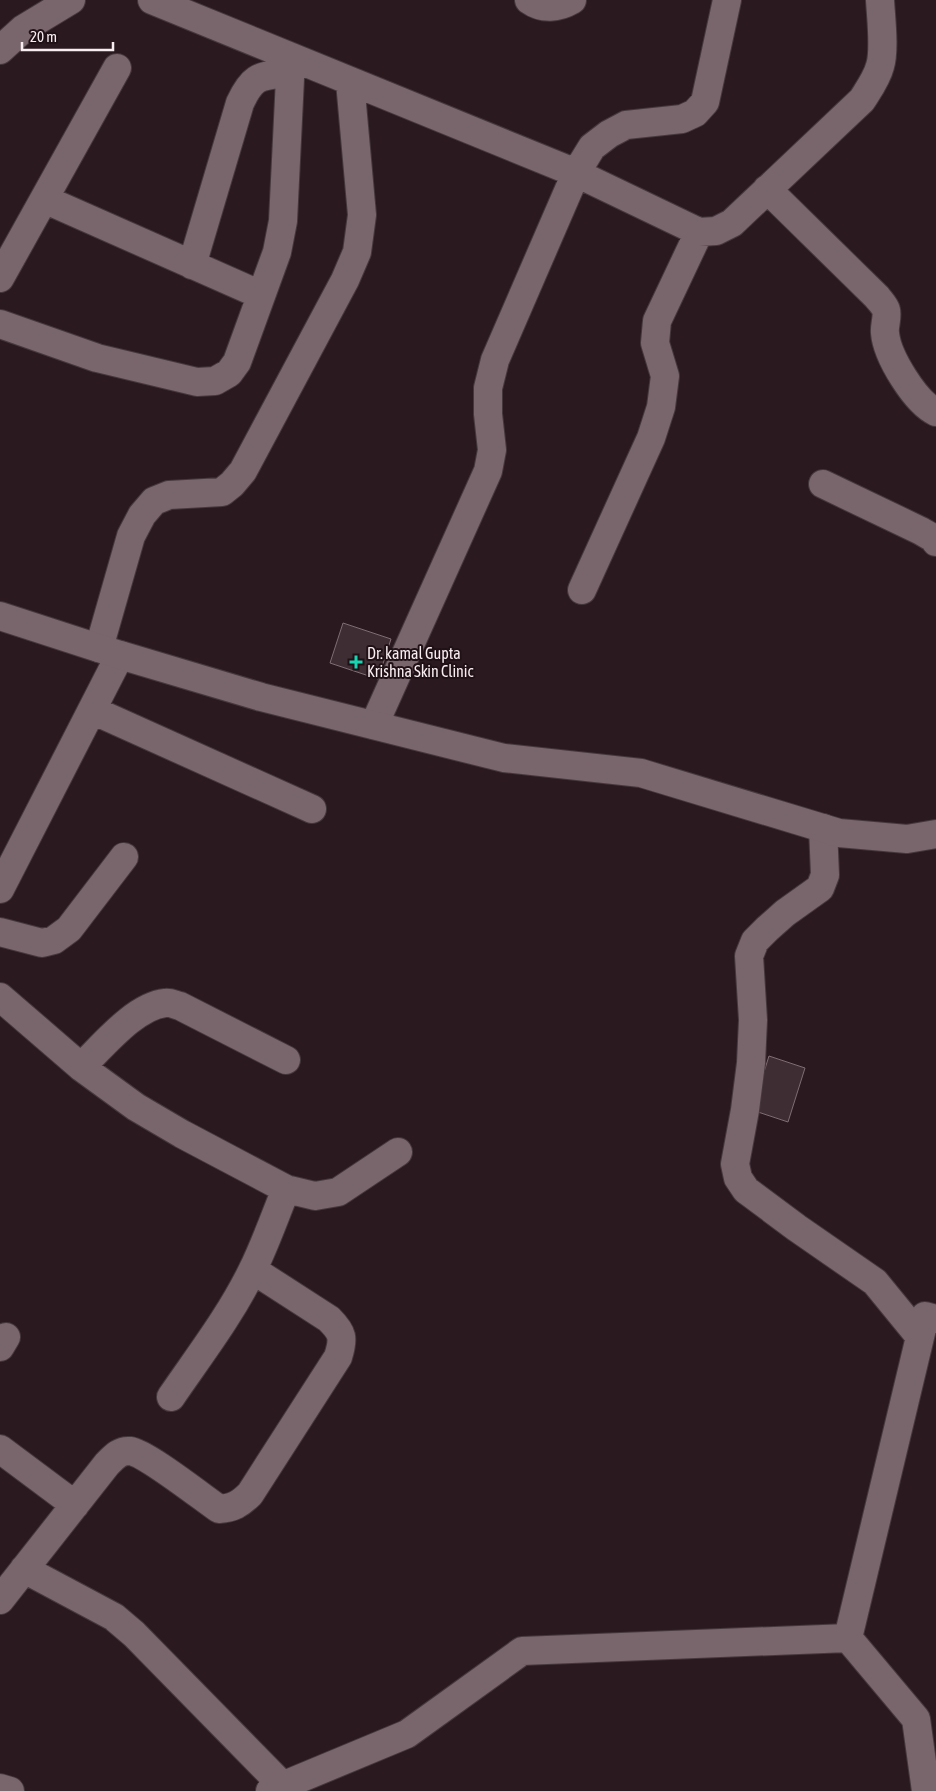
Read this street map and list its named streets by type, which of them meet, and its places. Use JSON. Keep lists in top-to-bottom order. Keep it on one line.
{"places":{"health":["Dr. kamal Gupta Krishna Skin Clinic"]},"scale_bar":"20 m"}
